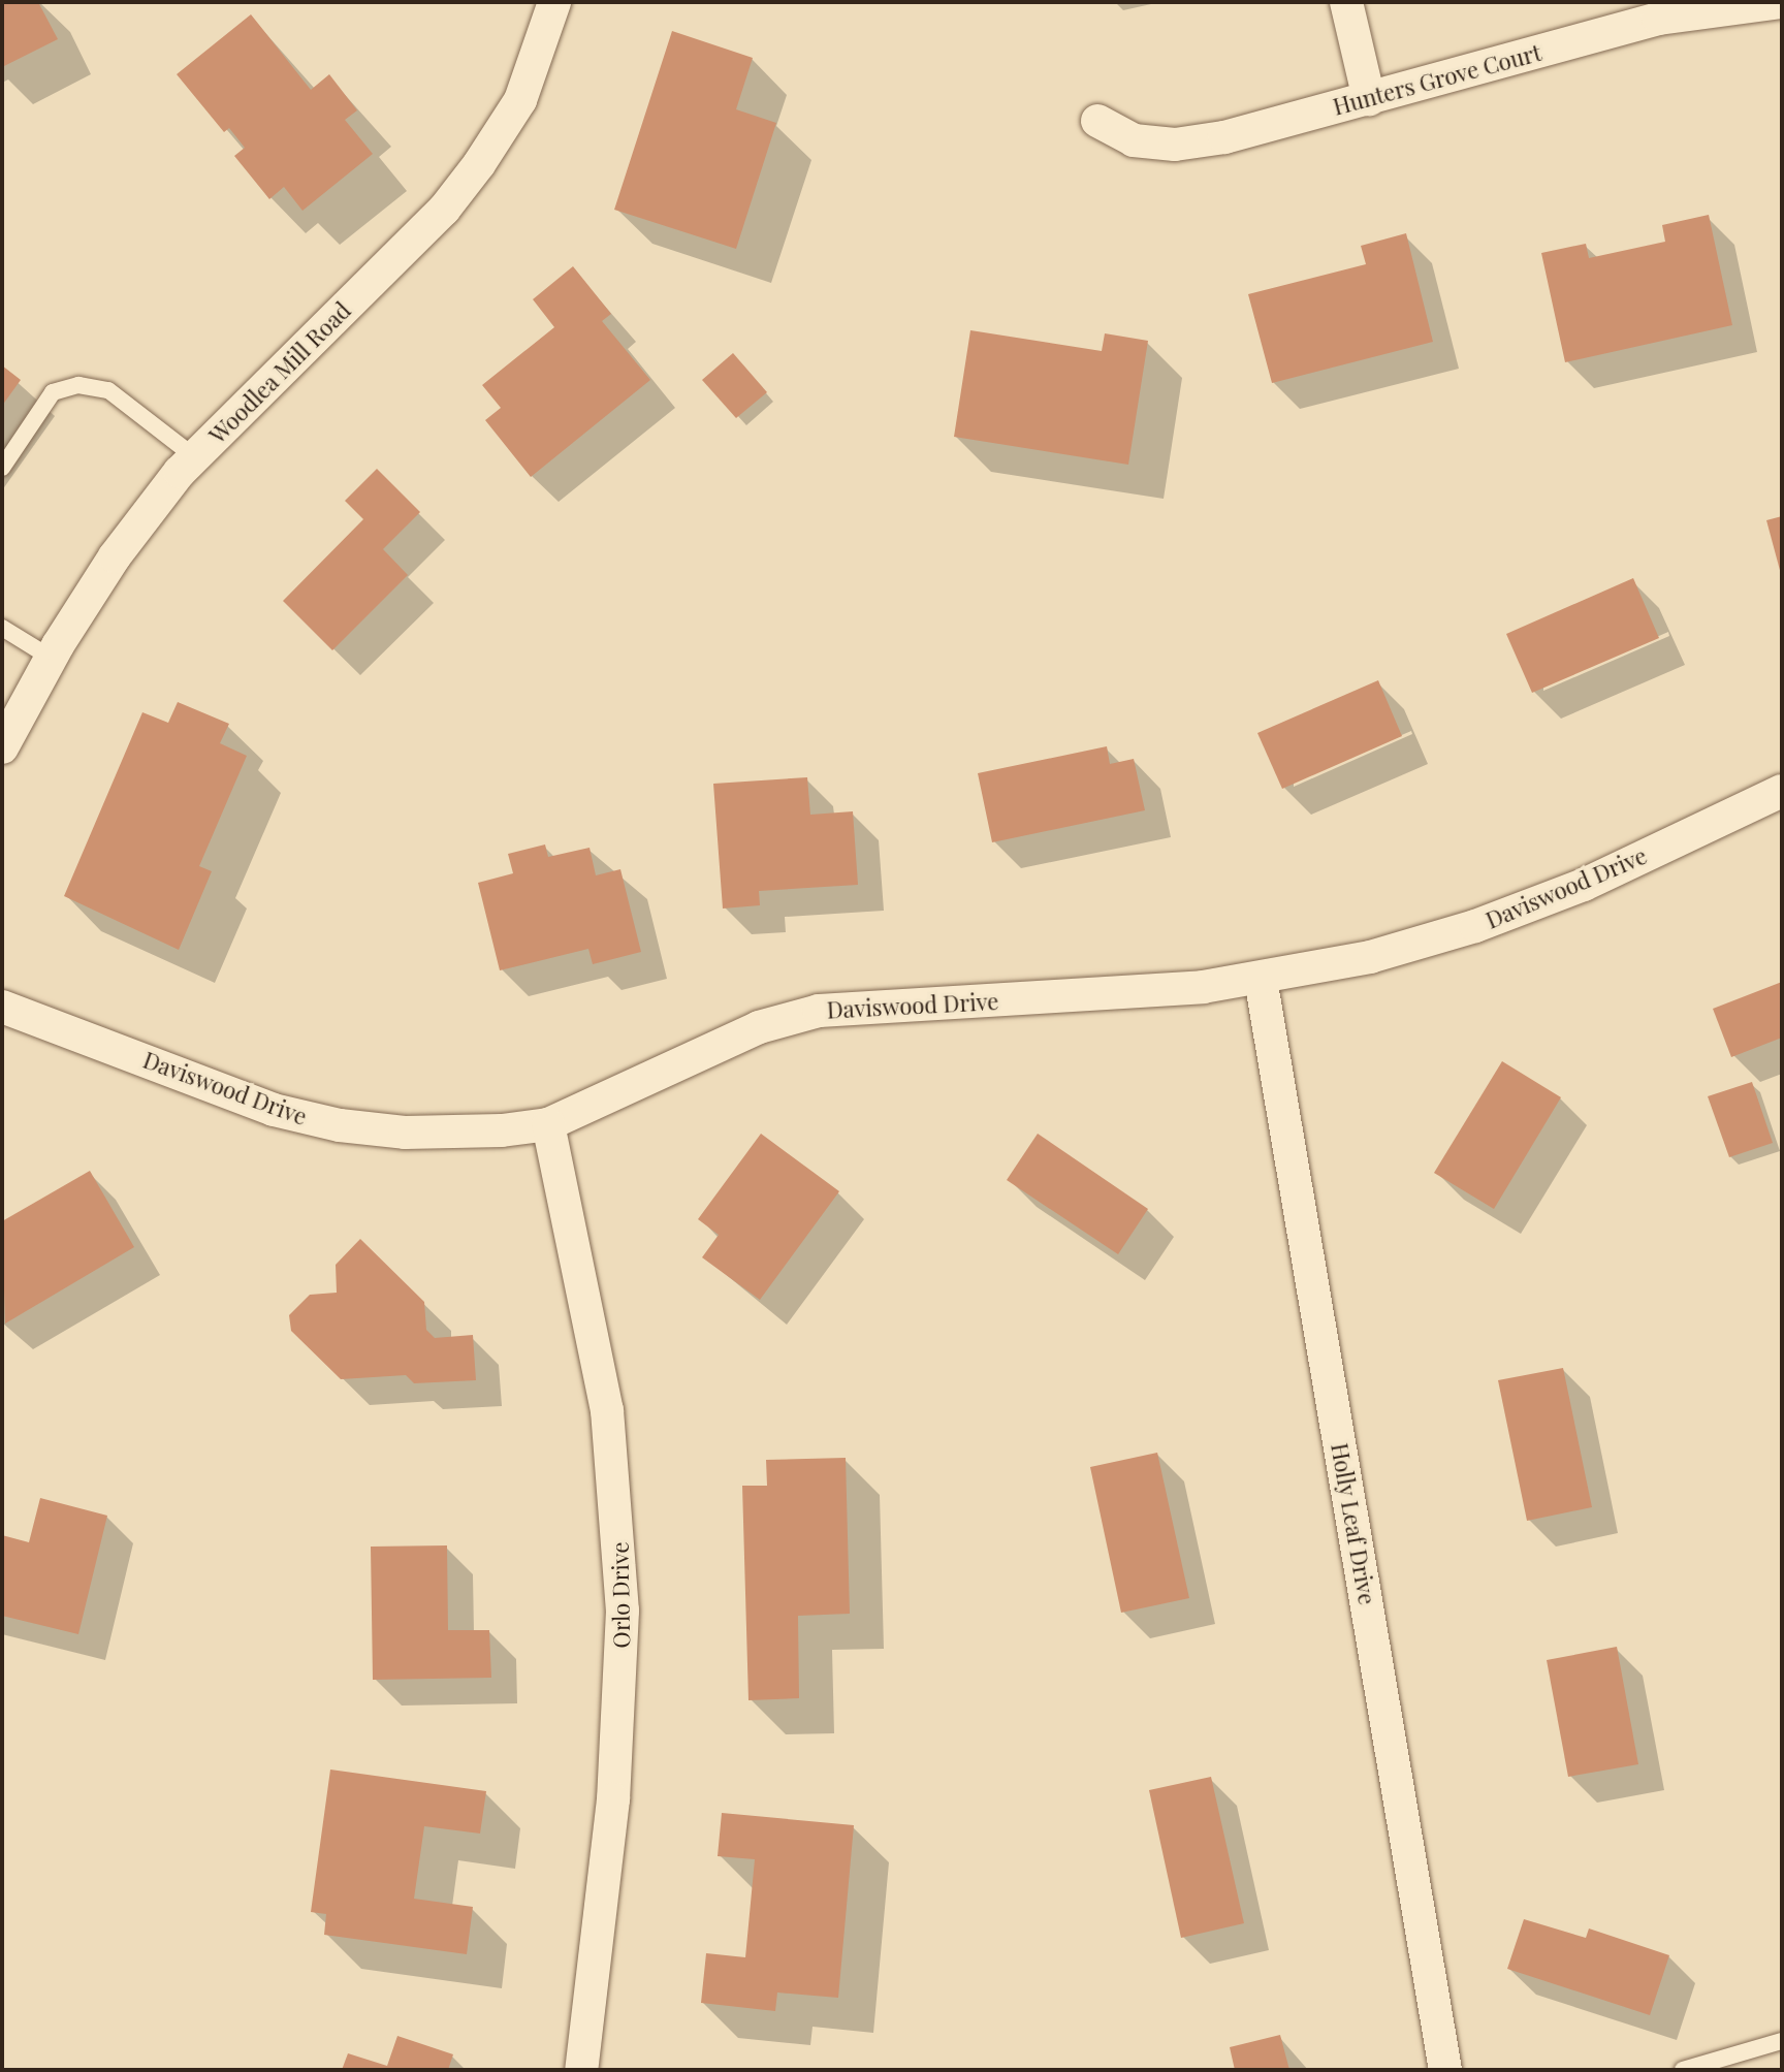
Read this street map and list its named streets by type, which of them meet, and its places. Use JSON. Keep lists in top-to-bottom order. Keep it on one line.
{"streets":{"street":["Hunters Grove Court","Woodlea Mill Road","Daviswood Drive","Holly Leaf Drive","Orlo Drive"]},"crossings":[["Daviswood Drive","Holly Leaf Drive"],["Daviswood Drive","Orlo Drive"]]}
